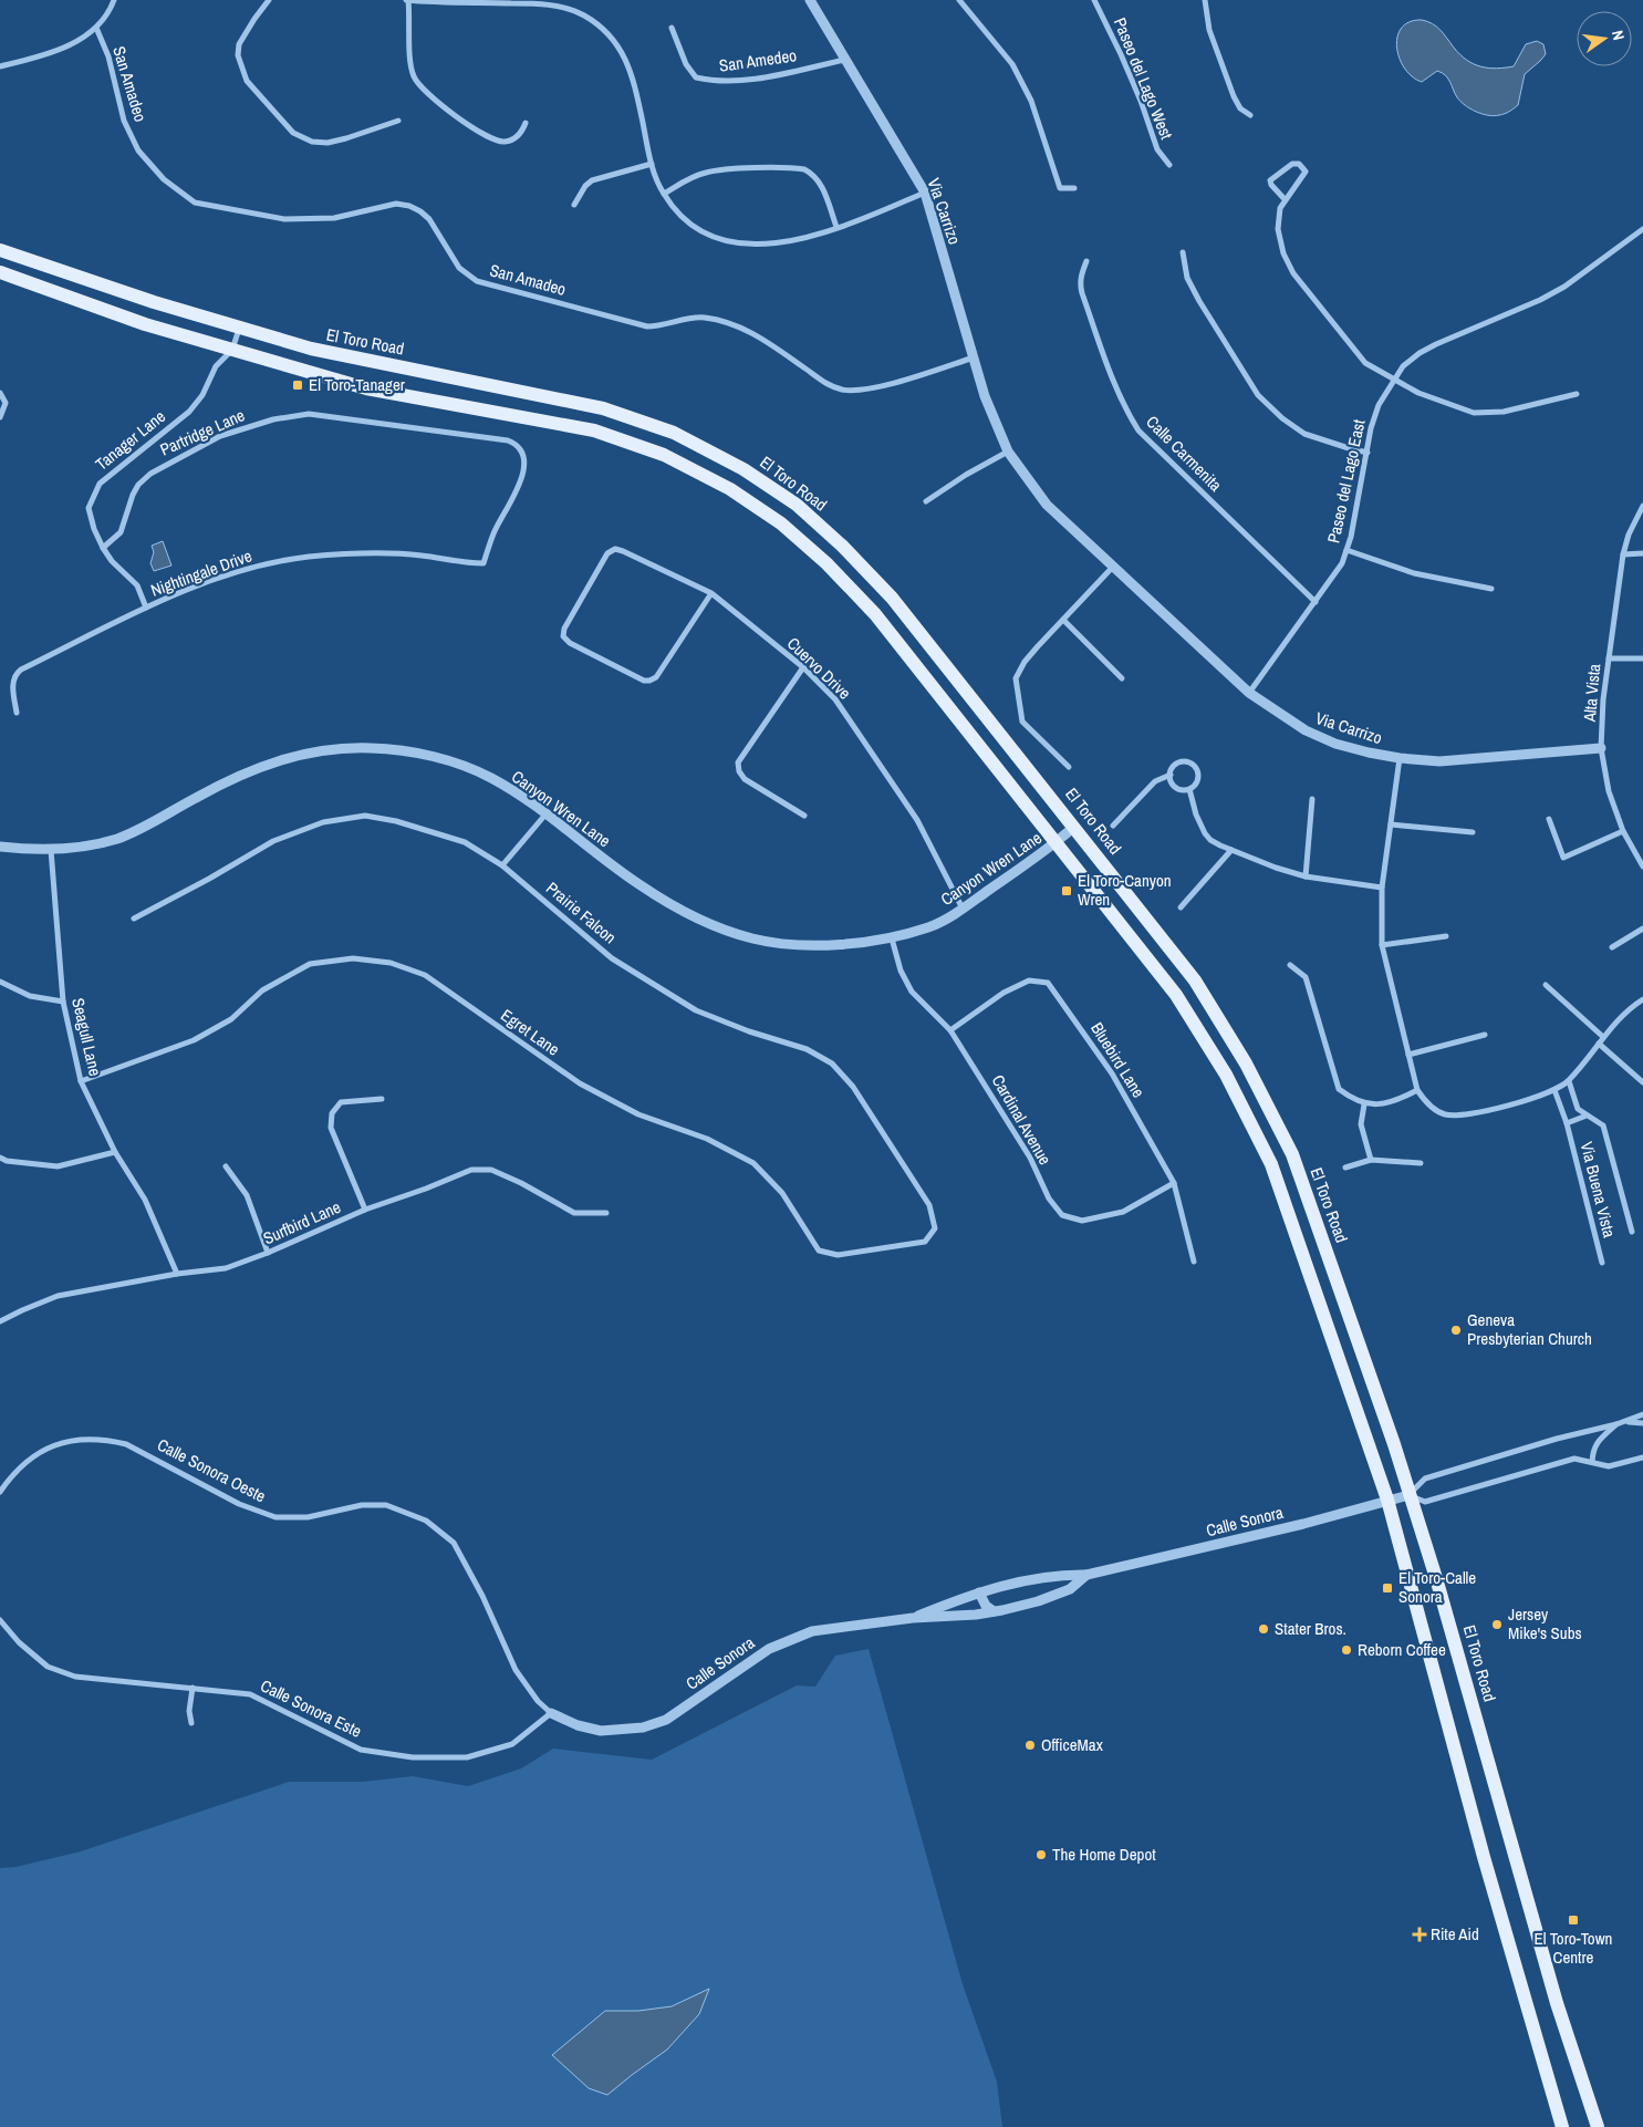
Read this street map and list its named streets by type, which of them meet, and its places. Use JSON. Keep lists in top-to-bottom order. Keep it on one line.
{"streets":{"main road":["El Toro Road"],"street":["San Amedeo","Paseo del Lago West","San Amadeo","Via Carrizo","Partridge Lane","Tanager Lane","Calle Carmenita","Paseo del Lago East","Nightingale Drive","Cuervo Drive","Alta Vista","Canyon Wren Lane","Prairie Falcon","Egret Lane","Seagull Lane","Bluebird Lane","Cardinal Avenue","Via Buena Vista","Surfbird Lane","Calle Sonora Oeste","Calle Sonora","Calle Sonora Este"]},"crossings":[["San Amedeo","Via Carrizo"],["San Amadeo","Via Carrizo"],["Via Carrizo","Paseo del Lago East"],["Via Carrizo","Alta Vista"],["El Toro Road","Tanager Lane"],["El Toro Road","Canyon Wren Lane"],["El Toro Road","Calle Sonora"],["Partridge Lane","Tanager Lane"],["Partridge Lane","Nightingale Drive"],["Tanager Lane","Nightingale Drive"],["Calle Carmenita","Paseo del Lago East"],["Cuervo Drive","Canyon Wren Lane"],["Canyon Wren Lane","Seagull Lane"],["Canyon Wren Lane","Cardinal Avenue"],["Prairie Falcon","Egret Lane"],["Egret Lane","Seagull Lane"],["Seagull Lane","Surfbird Lane"],["Bluebird Lane","Cardinal Avenue"],["Calle Sonora Oeste","Calle Sonora"],["Calle Sonora Oeste","Calle Sonora Este"],["Calle Sonora","Calle Sonora Este"]],"places":{"transit":["El Toro-Tanager","El Toro-Canyon Wren","El Toro-Calle Sonora","El Toro-Town Centre"],"other":["Geneva Presbyterian Church","Jersey Mike's Subs","Stater Bros.","Reborn Coffee","OfficeMax","The Home Depot"],"health":["Rite Aid"]},"north":"right"}
